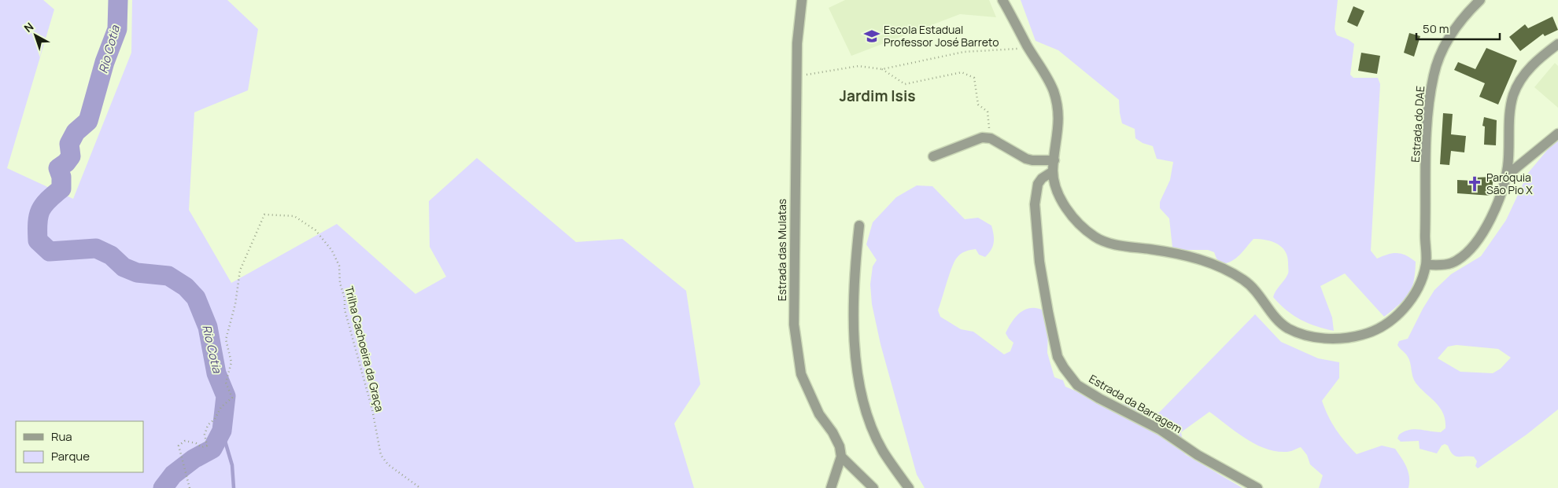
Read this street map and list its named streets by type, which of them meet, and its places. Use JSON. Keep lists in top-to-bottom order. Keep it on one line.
{"streets":{"street":["Estrada do DAE","Estrada das Mulatas","Estrada da Barragem"],"path":["Trilha Cachoeira da Graça"]},"crossings":[["Estrada do DAE","Estrada da Barragem"]],"districts":["Jardim Isis"],"water":["Rio Cotia"],"places":{"school or university":["Escola Estadual Professor José Barreto"],"church":["Paróquia São Pio X"]},"legend":["Rua","Parque"],"scale_bar":"50 m","north":"top left"}
